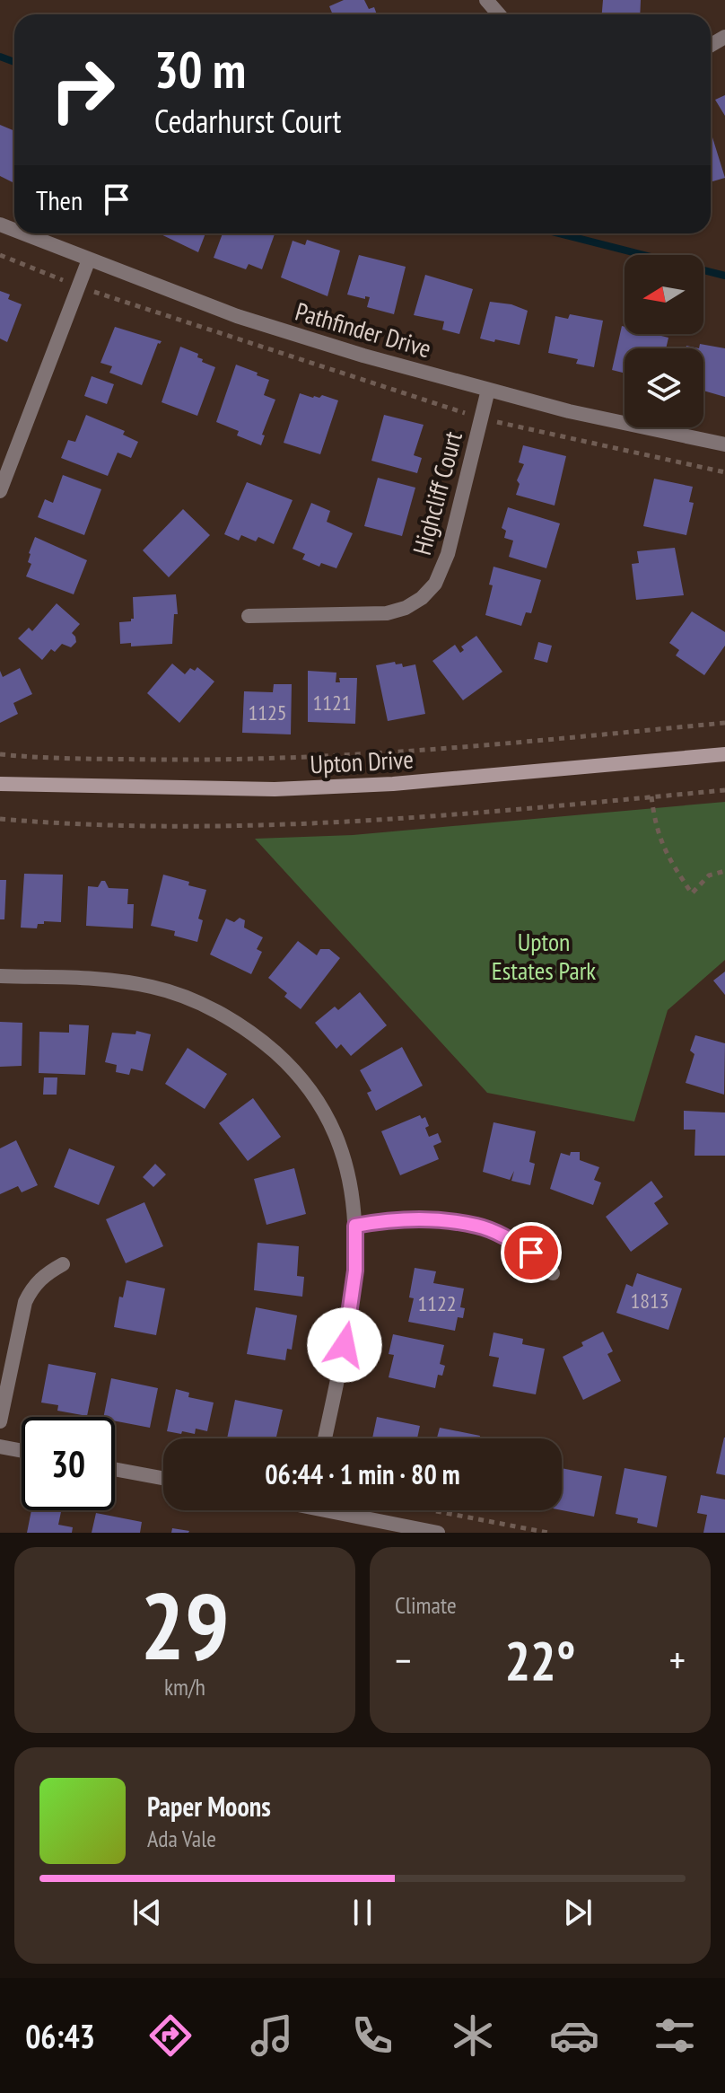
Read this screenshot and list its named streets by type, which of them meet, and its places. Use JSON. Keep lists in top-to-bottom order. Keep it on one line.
{"streets":{"main road":["Upton Drive"],"street":["Pathfinder Drive","Highcliff Court"]},"crossings":[["Pathfinder Drive","Highcliff Court"]],"parks":["Upton Estates Park"],"house_numbers":["1121","1125","1813","1122"],"north":"left","page":{"turn":["30 m","Cedarhurst Court"],"then":"Then","limit":"30","trip":"06:44 · 1 min · 80 m","tile":[["29","km/h"],"Climate"],"heat":["−","22°","+"],"song":["Paper Moons","Ada Vale"],"tabs":"06:43"}}
